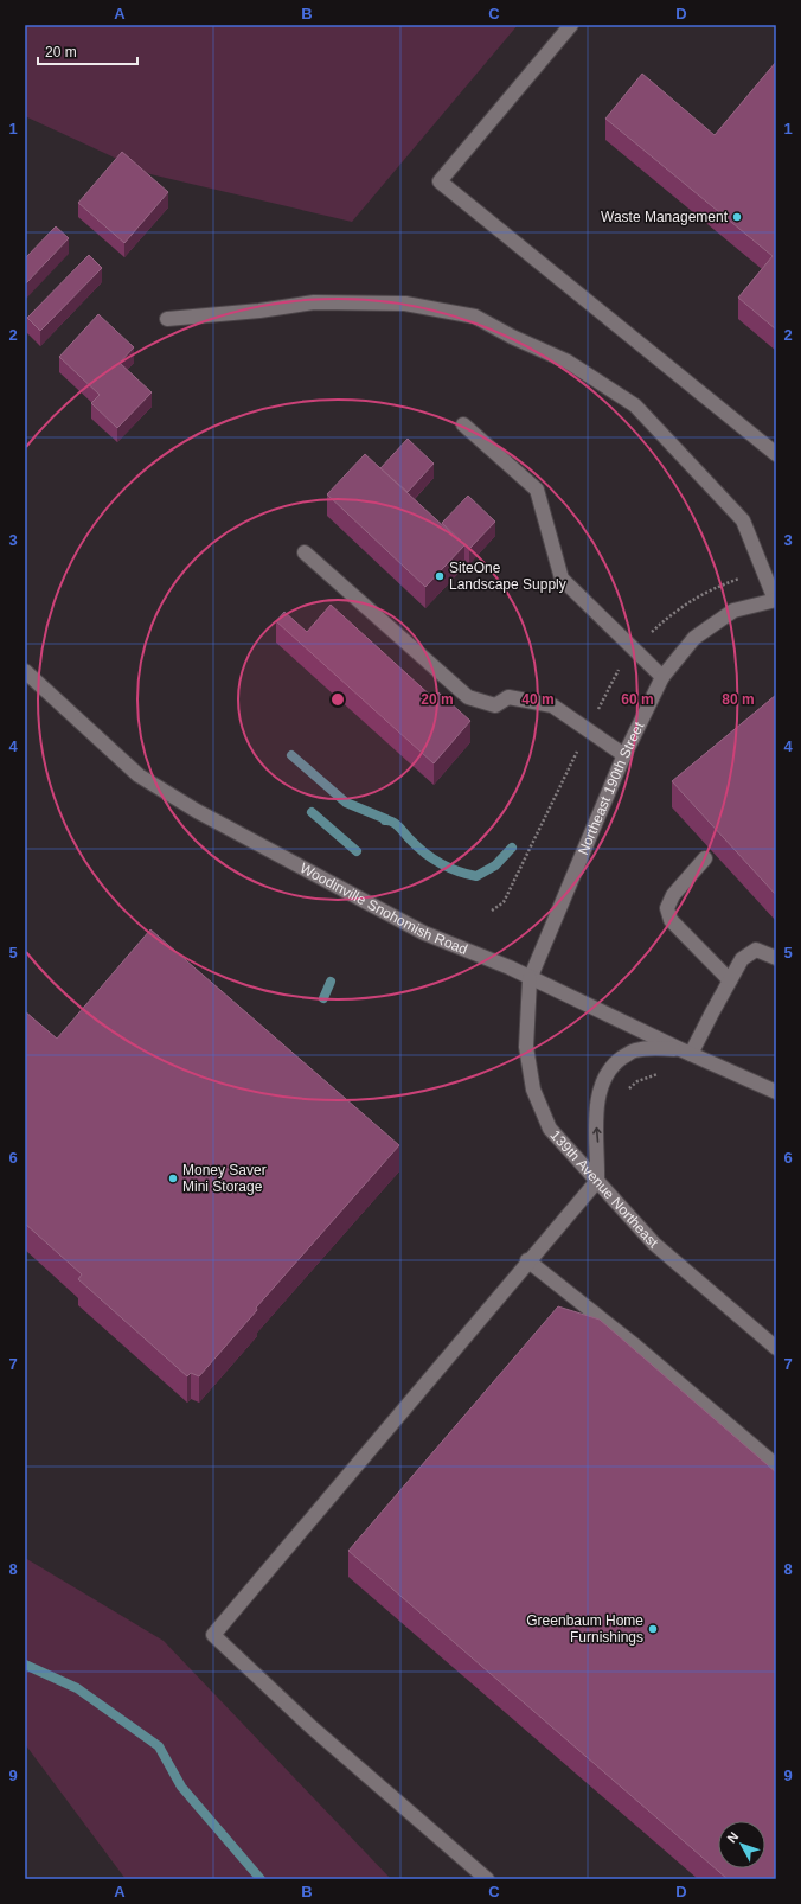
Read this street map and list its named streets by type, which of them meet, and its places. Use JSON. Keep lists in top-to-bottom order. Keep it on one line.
{"streets":{"main road":["Northeast 190th Street","Woodinville Snohomish Road","139th Avenue Northeast"]},"crossings":[["Northeast 190th Street","Woodinville Snohomish Road"],["Northeast 190th Street","139th Avenue Northeast"],["Woodinville Snohomish Road","139th Avenue Northeast"]],"places":["Waste Management","SiteOne Landscape Supply","Money Saver Mini Storage","Greenbaum Home Furnishings"],"scale_bar":"20 m","north":"top left","grid":{"columns":["A","B","C","D"],"rows":["1","2","3","4","5","6","7","8","9"]},"rings":["20 m","40 m","60 m","80 m"]}
